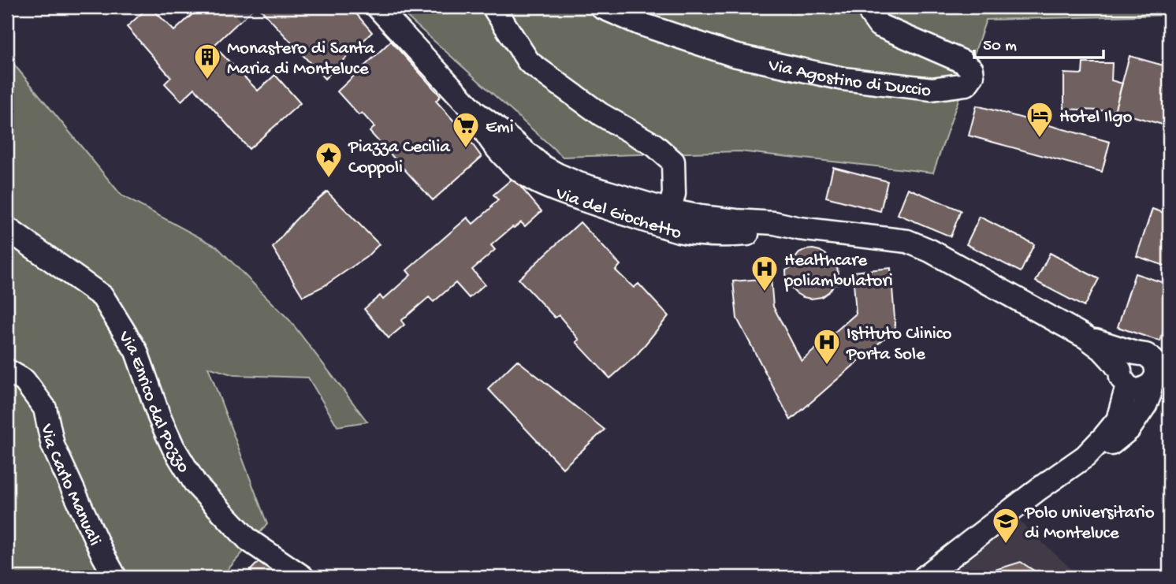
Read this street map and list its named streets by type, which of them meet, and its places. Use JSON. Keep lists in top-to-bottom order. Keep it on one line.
{"streets":{"street":["Via Agostino di Duccio","Via del Giochetto","Via Enrico dal Pozzo","Via Carlo Manuali"]},"places":{"building":["Monastero di Santa Maria di Monteluce"],"hotel":["Hotel Ilgo"],"supermarket":["Emi"],"place":["Piazza Cecilia Coppoli"],"hospital":["Healthcare poliambulatori","Istituto Clinico Porta Sole"],"school or university":["Polo universitario di Monteluce"]},"scale_bar":"50 m"}
